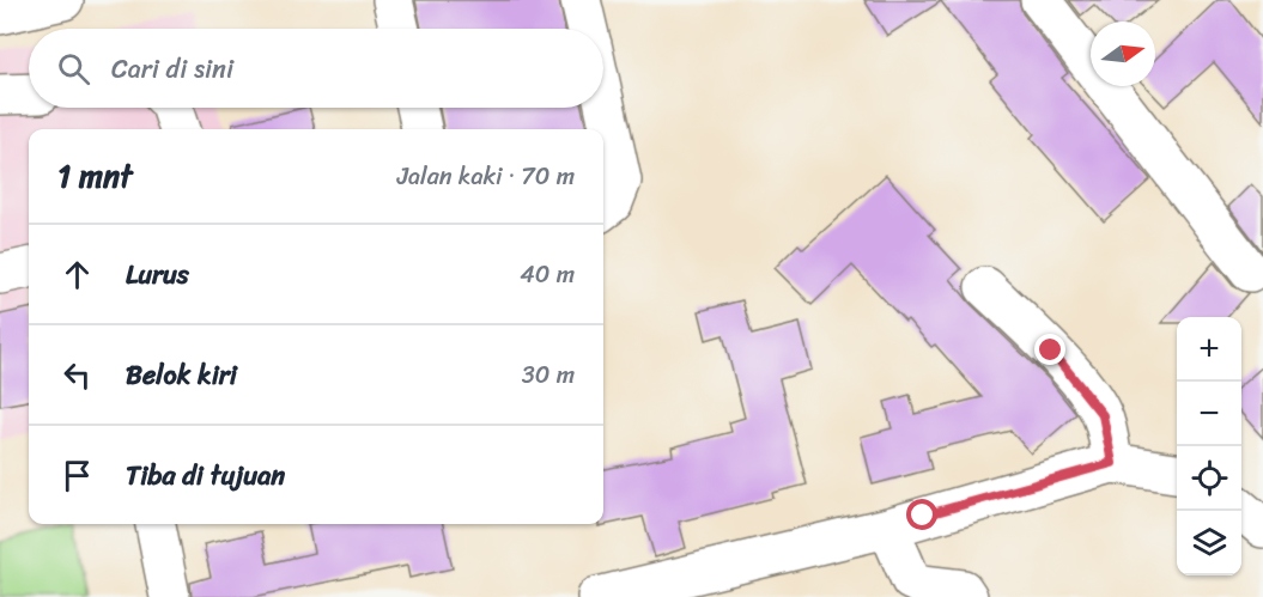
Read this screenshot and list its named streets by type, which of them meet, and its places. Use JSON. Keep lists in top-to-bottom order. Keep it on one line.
{"north":"right","page":{"search":"Cari di sini","heading":["1 mnt","Jalan kaki · 70 m"],"list":[["Lurus","40 m"],["Belok kiri","30 m"],"Tiba di tujuan"],"map_buttons":["+","−"]}}
